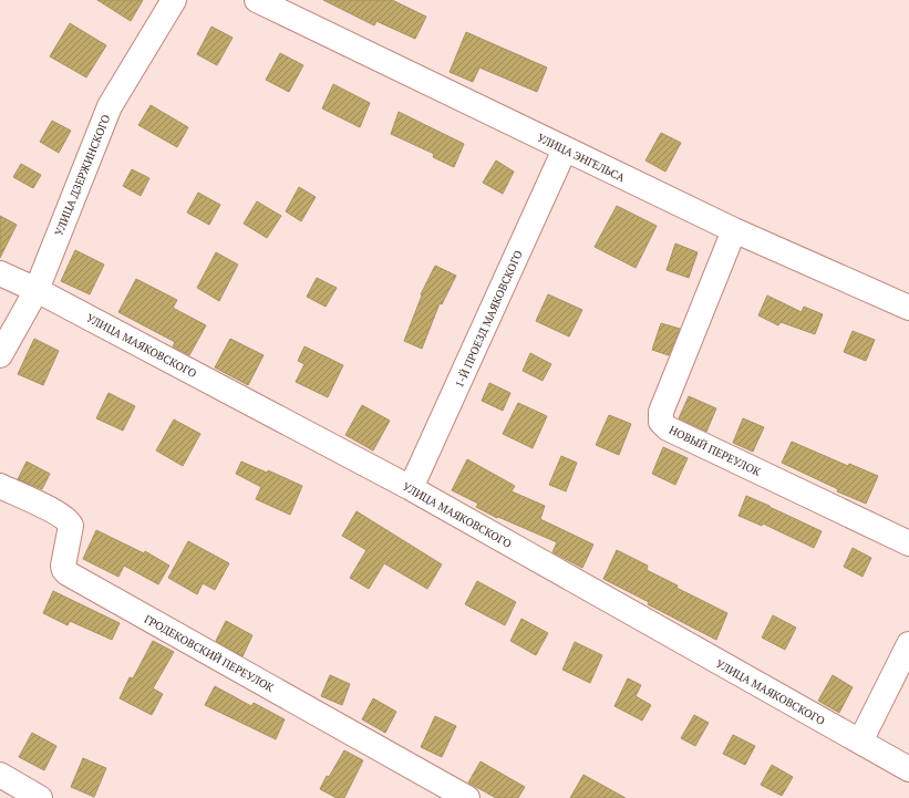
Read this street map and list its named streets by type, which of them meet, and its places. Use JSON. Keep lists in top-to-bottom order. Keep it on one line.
{"streets":{"street":["УЛИЦА ЭНГЕЛЬСА","УЛИЦА ДЗЕРЖИНСКОГО","1-Й ПРОЕЗД МАЯКОВСКОГО","УЛИЦА МАЯКОВСКОГО","НОВЫЙ ПЕРЕУЛОК","ГРОДЕКОВСКИЙ ПЕРЕУЛОК"]},"crossings":[["УЛИЦА ЭНГЕЛЬСА","1-Й ПРОЕЗД МАЯКОВСКОГО"],["УЛИЦА ЭНГЕЛЬСА","НОВЫЙ ПЕРЕУЛОК"],["УЛИЦА ДЗЕРЖИНСКОГО","УЛИЦА МАЯКОВСКОГО"],["1-Й ПРОЕЗД МАЯКОВСКОГО","УЛИЦА МАЯКОВСКОГО"]]}
